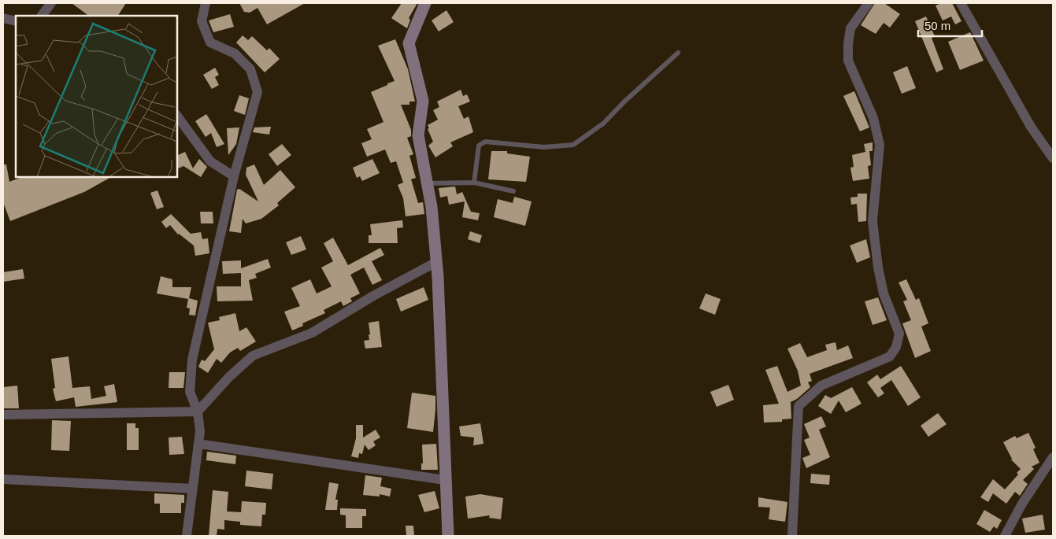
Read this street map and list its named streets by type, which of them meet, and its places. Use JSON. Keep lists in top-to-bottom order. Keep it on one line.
{"scale_bar":"50 m"}
